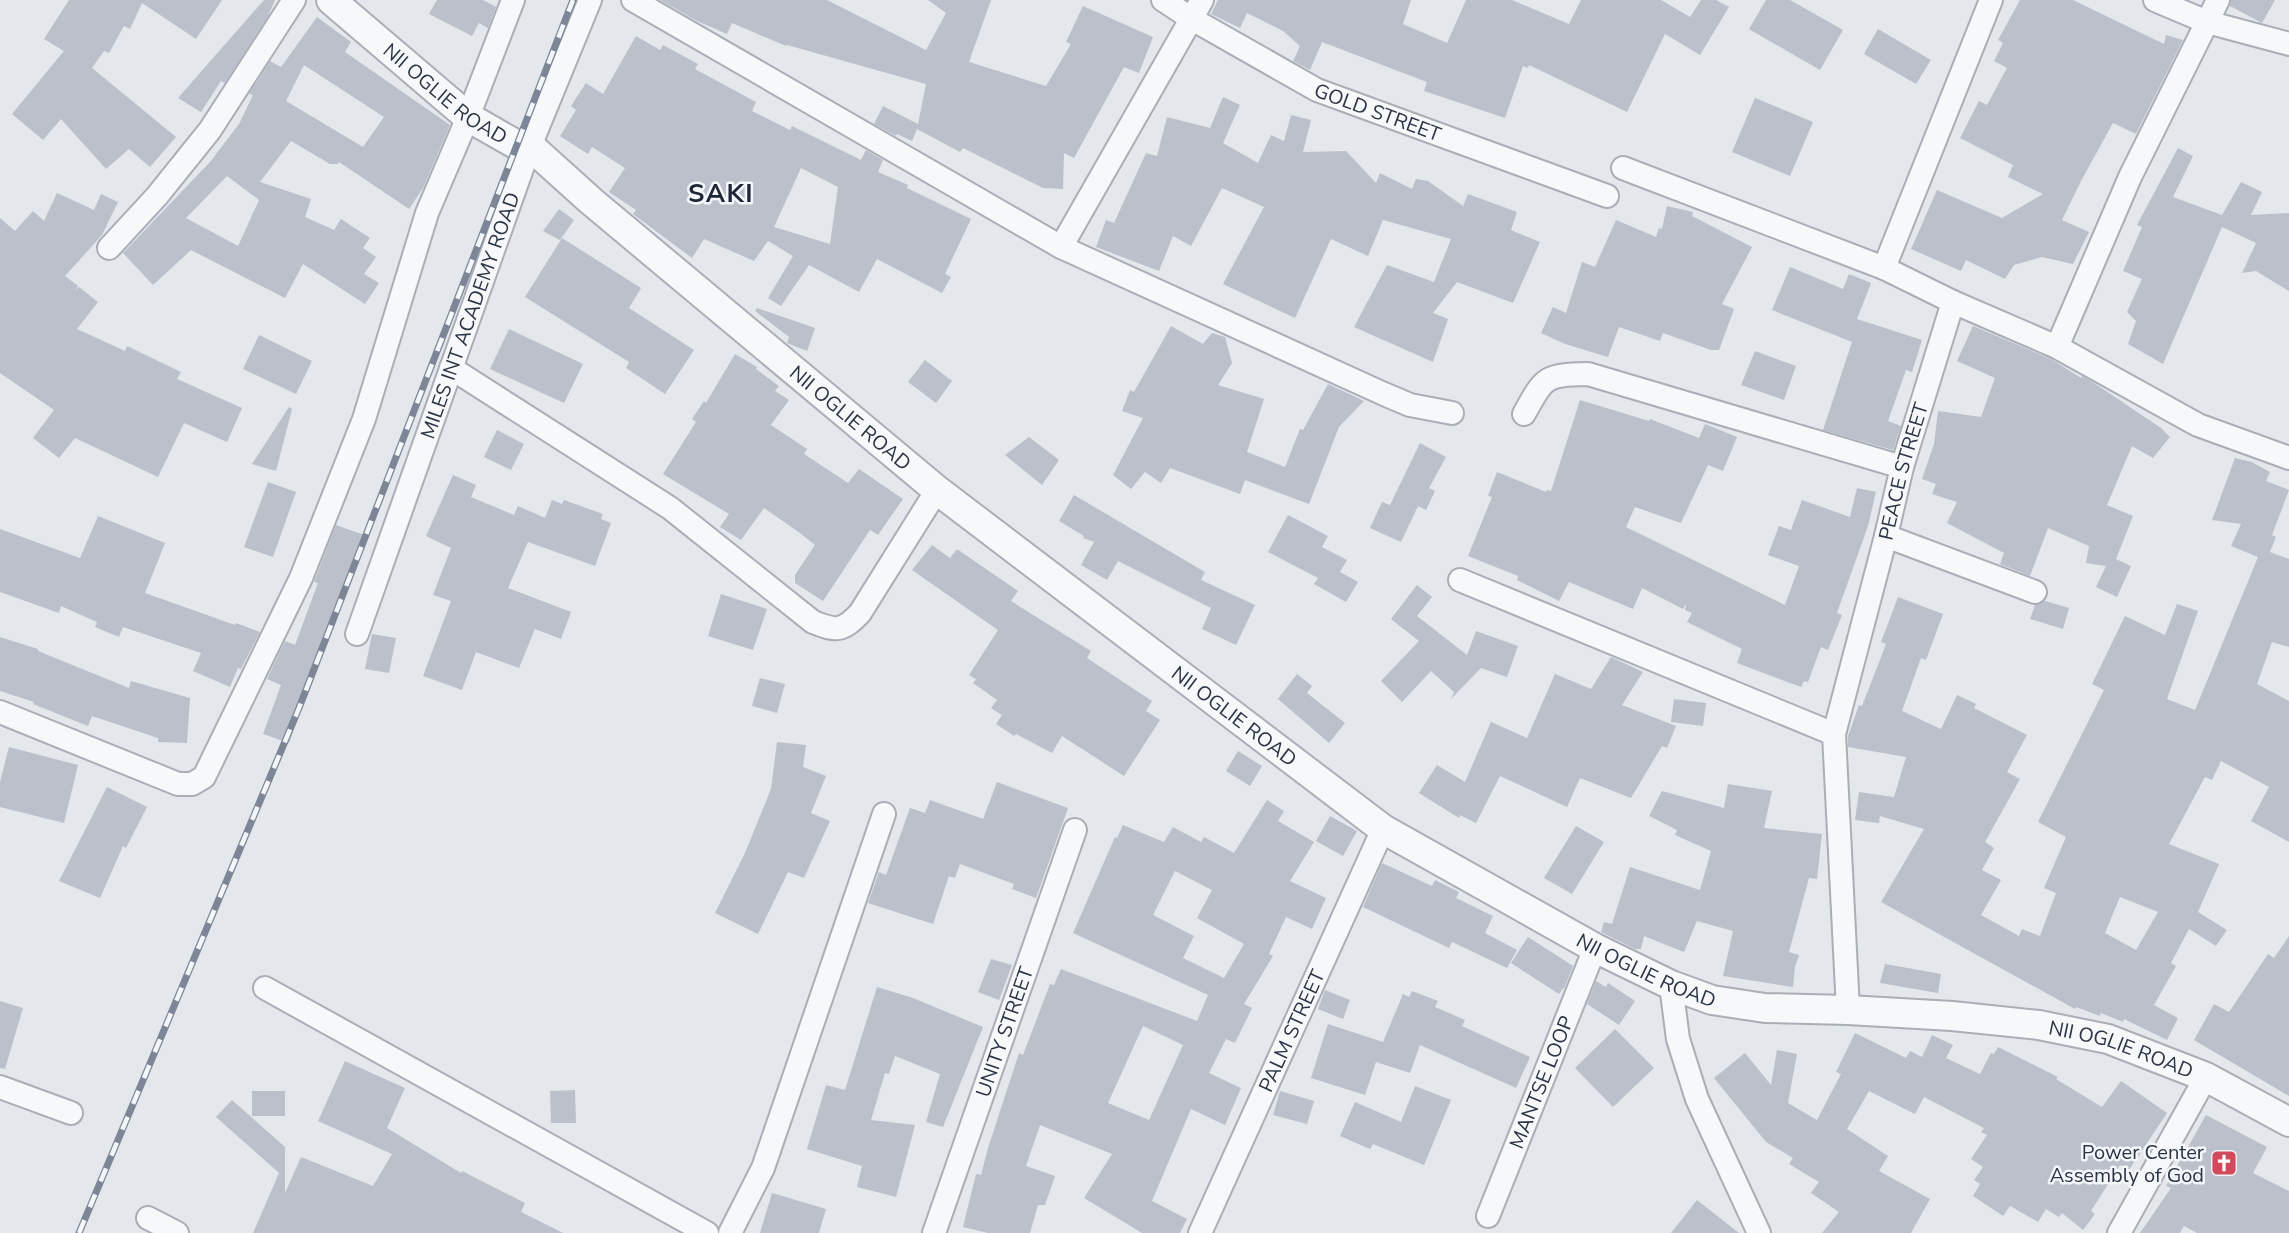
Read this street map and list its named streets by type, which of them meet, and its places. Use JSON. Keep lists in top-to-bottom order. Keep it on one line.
{"streets":{"street":["NII OGLIE ROAD","GOLD STREET","MILES INT ACADEMY ROAD","PEACE STREET","PALM STREET","UNITY STREET","MANTSE LOOP"]},"crossings":[["NII OGLIE ROAD","MILES INT ACADEMY ROAD"],["NII OGLIE ROAD","PEACE STREET"],["NII OGLIE ROAD","PALM STREET"],["NII OGLIE ROAD","MANTSE LOOP"]],"districts":["SAKI"],"places":{"church":["Power Center Assembly of God"]}}
